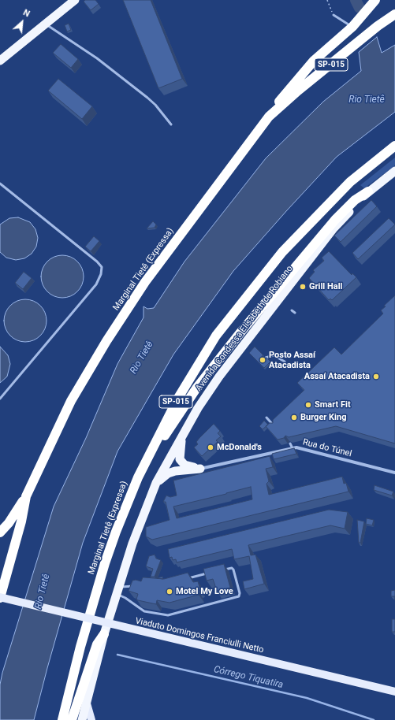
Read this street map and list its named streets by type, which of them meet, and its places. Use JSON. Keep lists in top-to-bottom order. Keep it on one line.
{"streets":{"highway":["SP-015","Marginal Tietê (Expressa)","Avenida Condessa Elisabeth de Robiano"],"main road":["Viaduto Domingos Franciulli Netto"],"street":["Rua do Túnel"]},"crossings":[["Marginal Tietê (Expressa)","Viaduto Domingos Franciulli Netto"]],"water":["Rio Tietê","Córrego Tiquatira"],"places":["Grill Hall","Posto Assaí Atacadista","Assaí Atacadista","Smart Fit","Burger King","McDonald's","Motel My Love"],"north":"top right"}
